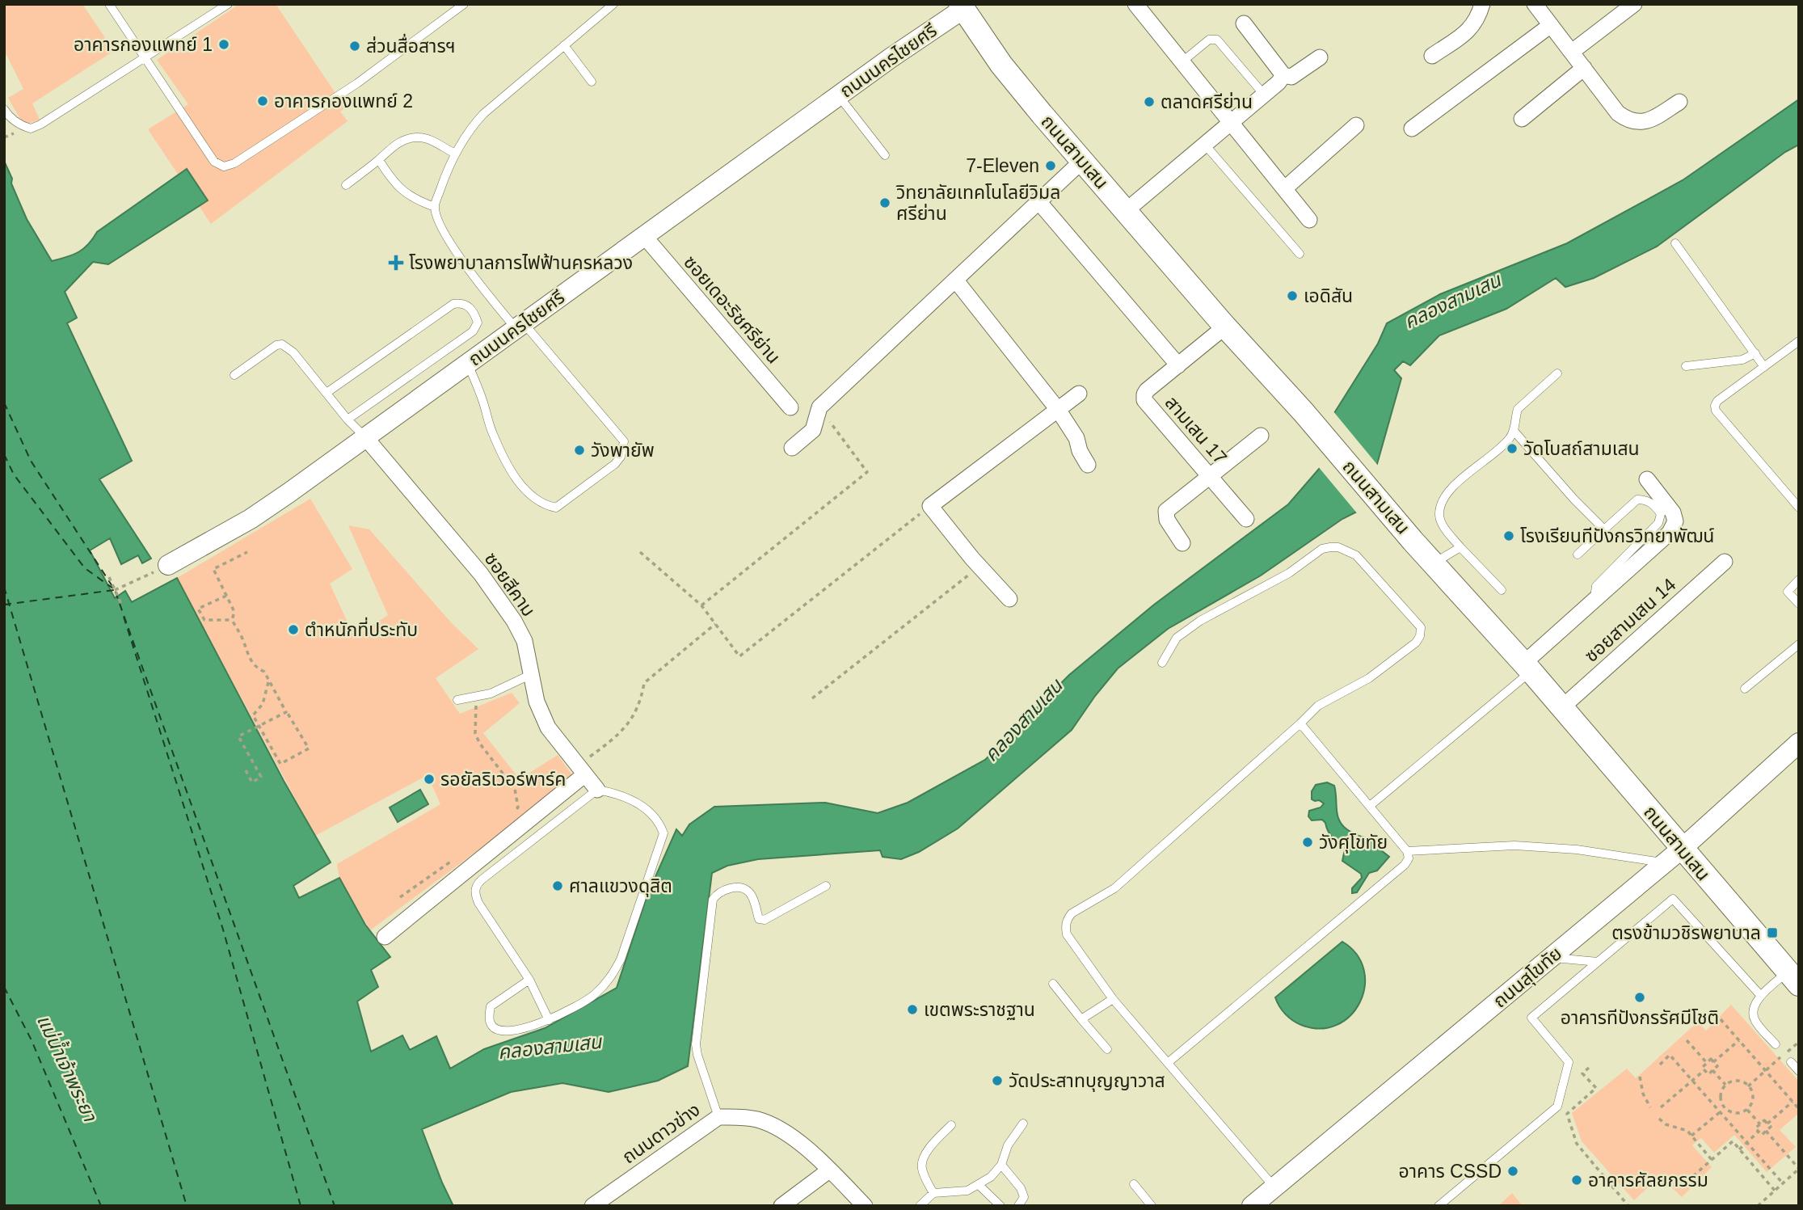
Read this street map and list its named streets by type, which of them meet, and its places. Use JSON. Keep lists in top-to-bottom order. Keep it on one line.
{"streets":{"main road":["ถนนสามเสน"],"street":["ถนนนครไชยศรี","ซอยเดอะริชศรีย่าน","สามเสน 17","ซอยสีคาม","ซอยสามเสน 14","ถนนสุโขทัย","ถนนดาวข่าง"]},"crossings":[["ถนนนครไชยศรี","ถนนสามเสน"],["ถนนนครไชยศรี","ซอยเดอะริชศรีย่าน"],["ถนนนครไชยศรี","ซอยสีคาม"],["ถนนสามเสน","สามเสน 17"],["ถนนสามเสน","ซอยสามเสน 14"],["ถนนสามเสน","ถนนสุโขทัย"]],"water":["คลองสามเสน","แม่น้ำเจ้าพระยา"],"places":{"other":["อาคารกองแพทย์ 1","ส่วนสื่อสารฯ","อาคารกองแพทย์ 2","ตลาดศรีย่าน","7-Eleven","วิทยาลัยเทคโนโลยีวิมล ศรีย่าน","เอดิสัน","วัดโบสถ์สามเสน","วังพายัพ","โรงเรียนทีปังกรวิทยาพัฒน์","ตำหนักที่ประทับ","รอยัลริเวอร์พาร์ค","วังศุโขทัย","ศาลแขวงดุสิต","อาคารทีปังกรรัศมีโชติ","เขตพระราชฐาน","วัดประสาทบุญญาวาส","อาคาร CSSD","อาคารศัลยกรรม"],"health":["โรงพยาบาลการไฟฟ้านครหลวง"],"transit":["ตรงข้ามวชิรพยาบาล"]}}
